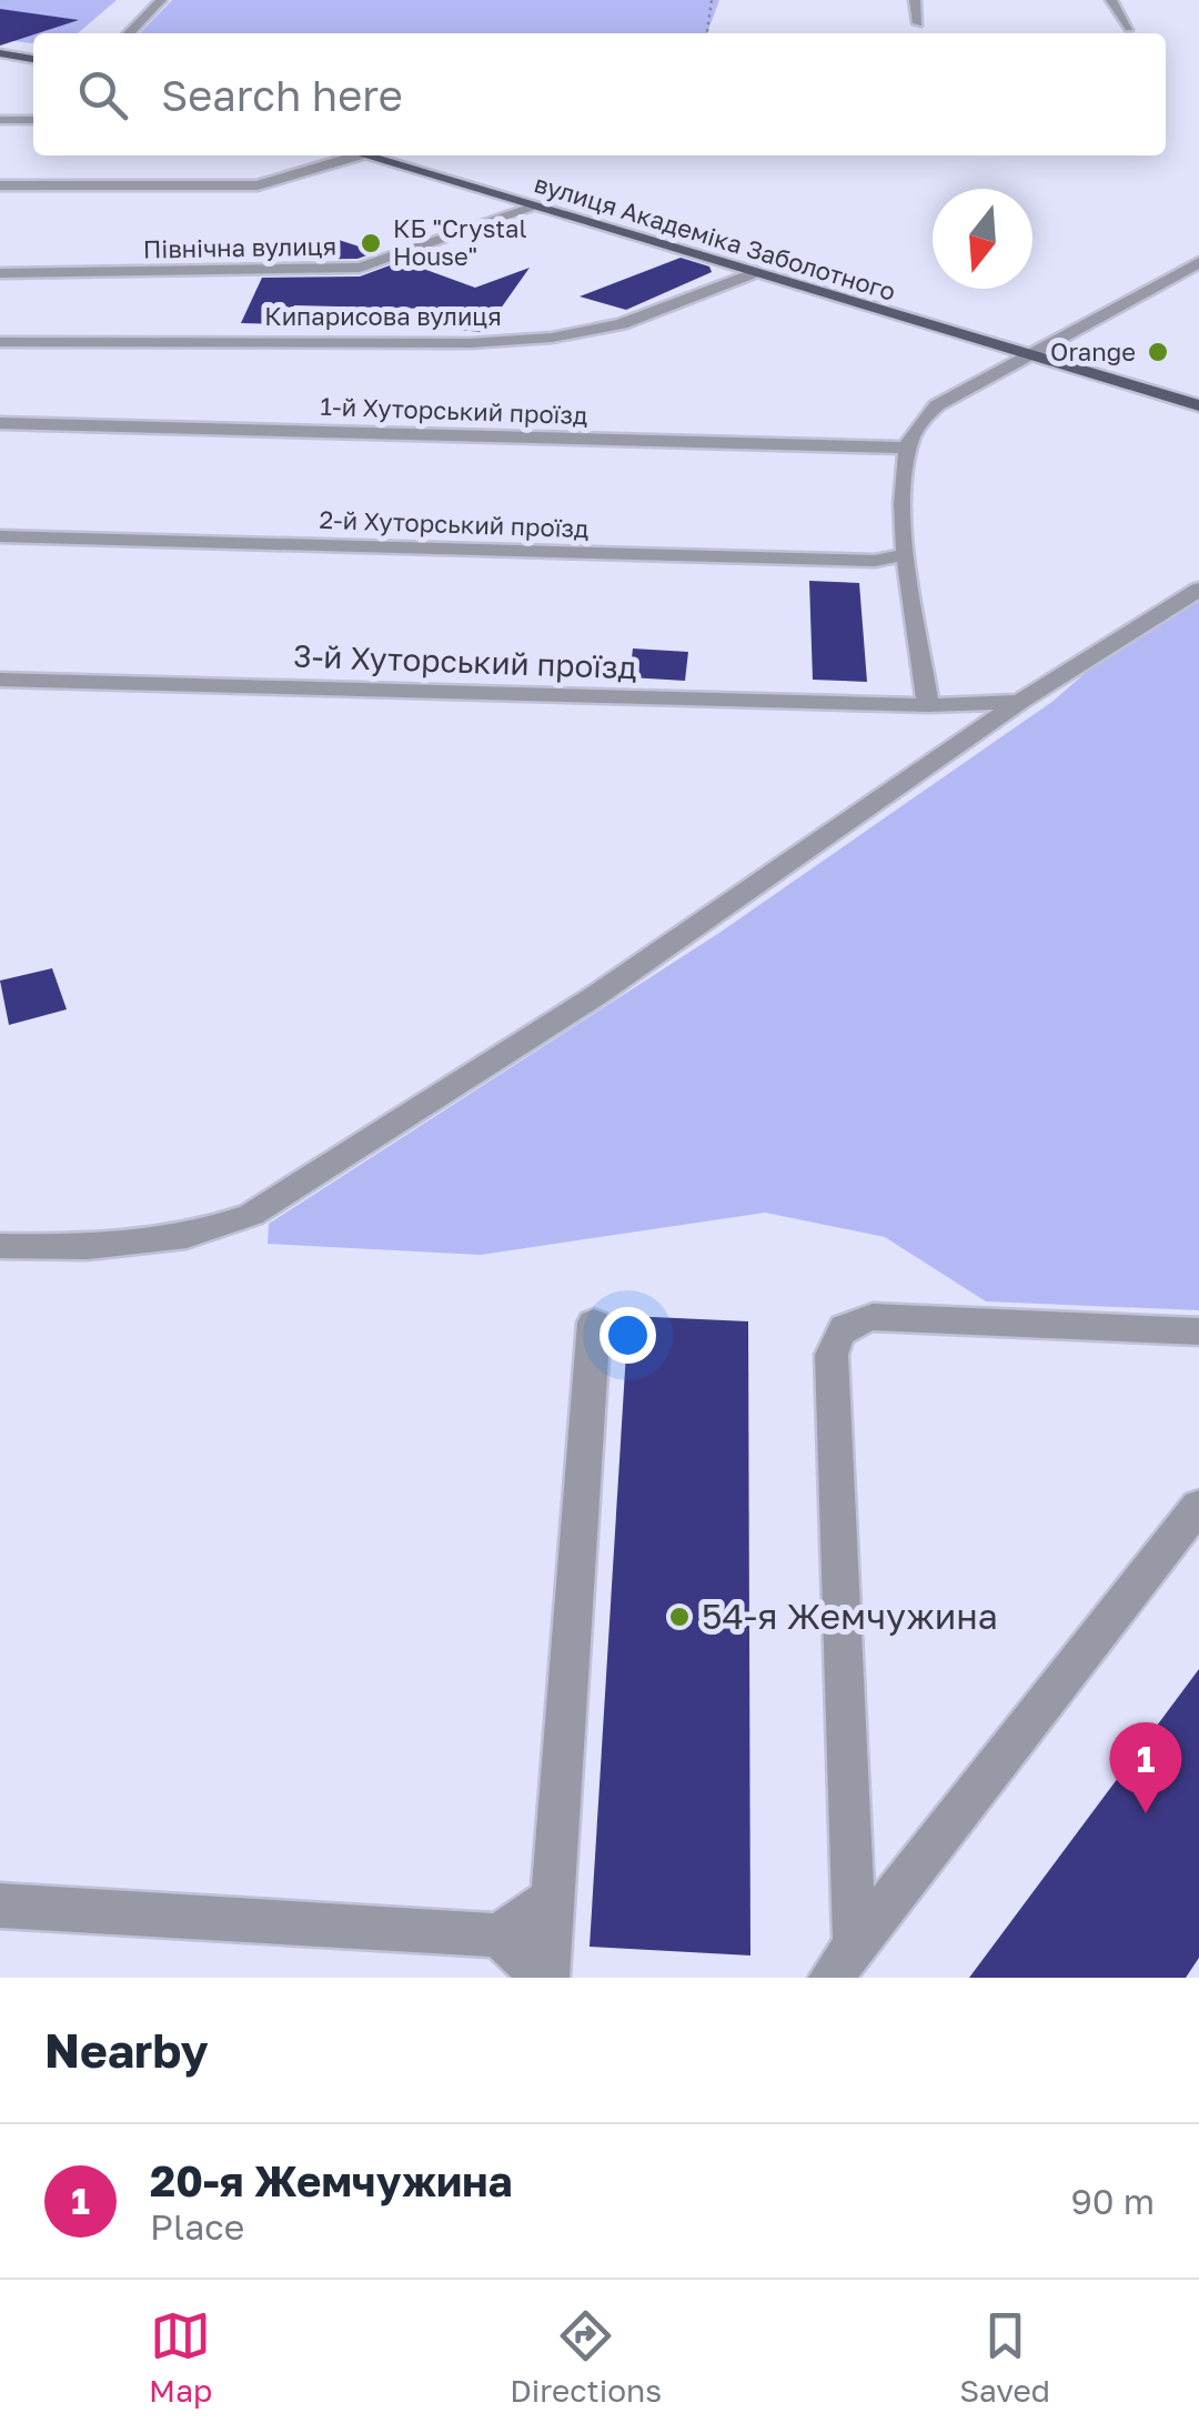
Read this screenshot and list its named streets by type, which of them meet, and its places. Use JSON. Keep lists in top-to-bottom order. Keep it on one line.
{"streets":{"main road":["вулиця Академіка Заболотного"],"street":["Північна вулиця","Кипарисова вулиця","1-й Хуторський проїзд","2-й Хуторський проїзд","3-й Хуторський проїзд"]},"crossings":[["вулиця Академіка Заболотного","Північна вулиця"],["вулиця Академіка Заболотного","Кипарисова вулиця"]],"places":["КБ \"Crystal House\"","Orange","54-я Жемчужина"],"north":"bottom","page":{"search":"Search here","pins":"1","heading":"Nearby","list":[{"mark":"1","name":"20-я Жемчужина","note":"Place","value":"90 m"}],"nav":["Map","Directions","Saved"]}}
